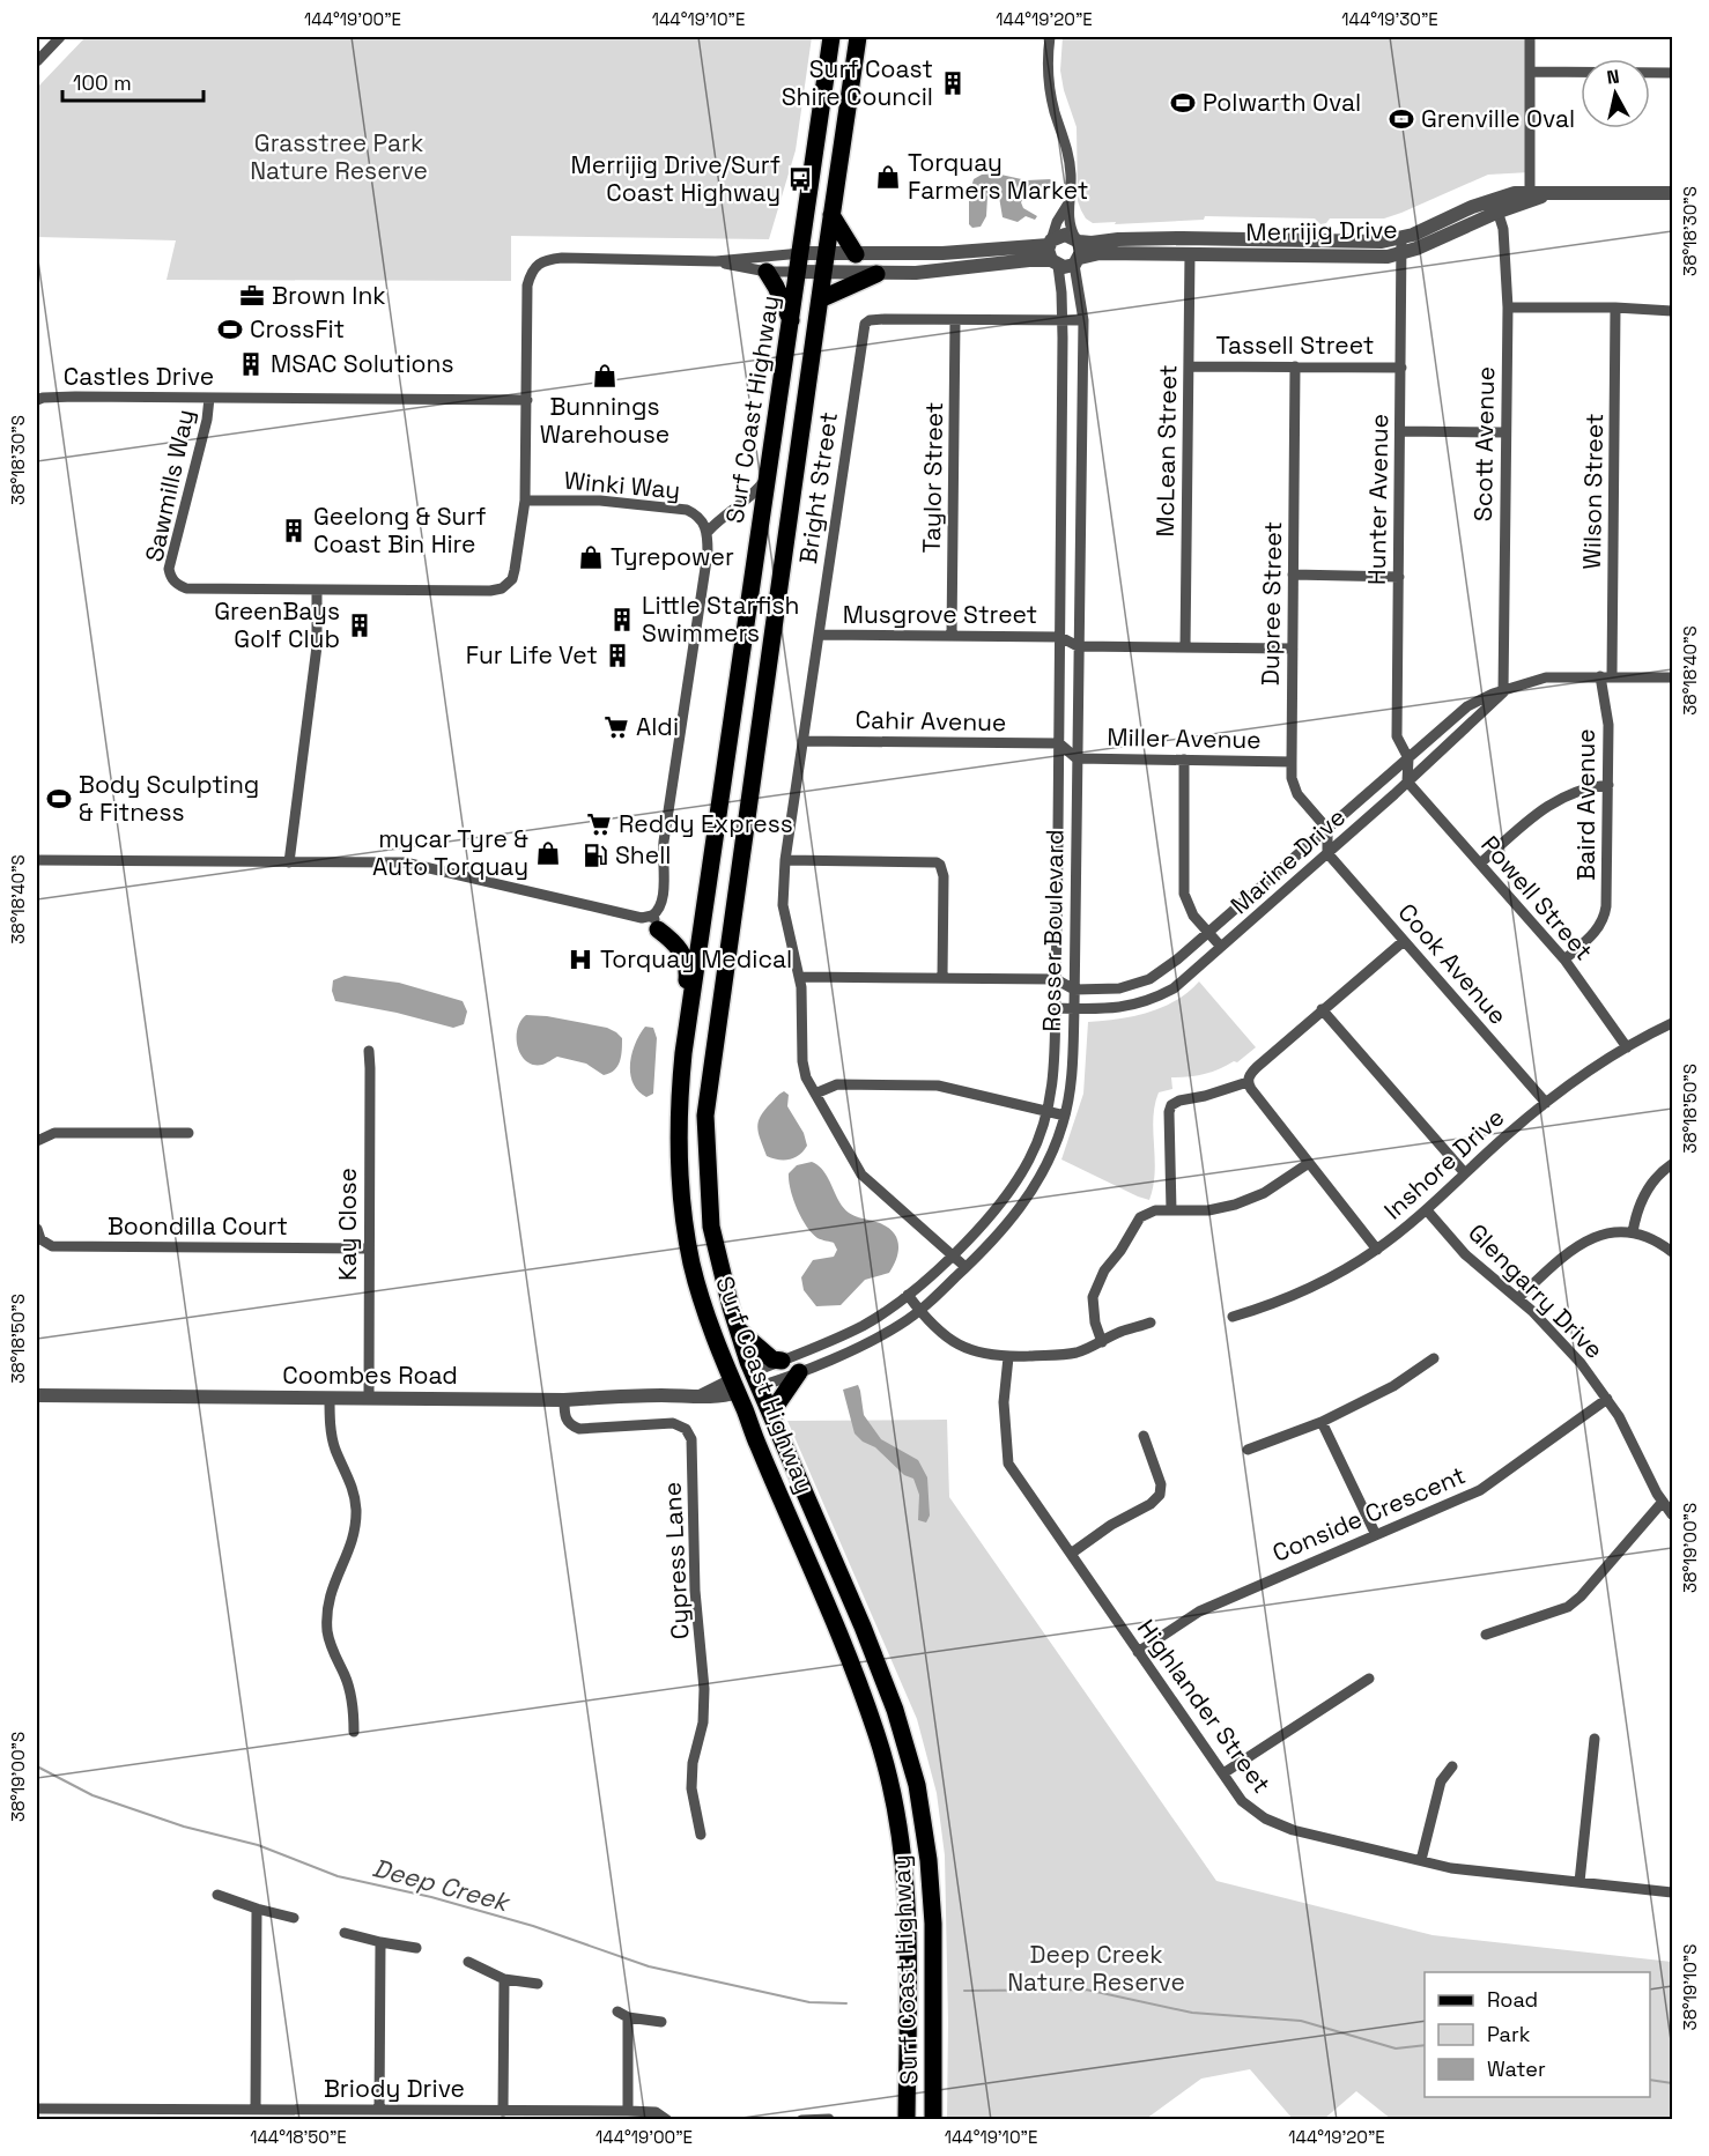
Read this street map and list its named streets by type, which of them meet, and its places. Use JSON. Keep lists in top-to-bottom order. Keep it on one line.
{"streets":{"main road":["Surf Coast Highway"],"street":["Merrijig Drive","Tassell Street","Castles Drive","Scott Avenue","McLean Street","Taylor Street","Sawmills Way","Winki Way","Bright Street","Wilson Street","Hunter Avenue","Dupree Street","Musgrove Street","Cahir Avenue","Miller Avenue","Baird Avenue","Marine Drive","Powell Street","Rosser Boulevard","Cook Avenue","Inshore Drive","Kay Close","Boondilla Court","Glengarry Drive","Coombes Road","Conside Crescent","Cypress Lane","Highlander Street","Briody Drive"]},"crossings":[["Merrijig Drive","Surf Coast Highway"],["Merrijig Drive","Scott Avenue"],["Merrijig Drive","McLean Street"],["Merrijig Drive","Hunter Avenue"],["Merrijig Drive","Rosser Boulevard"],["Tassell Street","McLean Street"],["Tassell Street","Hunter Avenue"],["Tassell Street","Dupree Street"],["Castles Drive","Sawmills Way"],["Surf Coast Highway","Rosser Boulevard"],["Surf Coast Highway","Coombes Road"],["Scott Avenue","Marine Drive"],["Taylor Street","Bright Street"],["Taylor Street","Musgrove Street"],["Bright Street","Musgrove Street"],["Bright Street","Cahir Avenue"],["Bright Street","Rosser Boulevard"],["Wilson Street","Baird Avenue"],["Wilson Street","Marine Drive"],["Hunter Avenue","Marine Drive"],["Dupree Street","Miller Avenue"],["Dupree Street","Marine Drive"],["Musgrove Street","Rosser Boulevard"],["Cahir Avenue","Rosser Boulevard"],["Miller Avenue","Rosser Boulevard"],["Baird Avenue","Marine Drive"],["Baird Avenue","Powell Street"],["Marine Drive","Powell Street"],["Marine Drive","Rosser Boulevard"],["Marine Drive","Cook Avenue"],["Powell Street","Inshore Drive"],["Cook Avenue","Inshore Drive"],["Inshore Drive","Glengarry Drive"],["Kay Close","Boondilla Court"],["Kay Close","Coombes Road"],["Glengarry Drive","Conside Crescent"],["Coombes Road","Cypress Lane"],["Conside Crescent","Highlander Street"]],"water":["Deep Creek"],"parks":["Grasstree Park Nature Reserve","Deep Creek Nature Reserve"],"places":{"building":["Surf Coast Shire Council","MSAC Solutions","Geelong & Surf Coast Bin Hire","Little Starfish Swimmers","GreenBays Golf Club","Fur Life Vet"],"sports":["Polwarth Oval","Grenville Oval","CrossFit","Body Sculpting & Fitness"],"shop":["Torquay Farmers Market","Bunnings Warehouse","Tyrepower","mycar Tyre & Auto Torquay"],"bus stop":["Merrijig Drive/Surf Coast Highway"],"office":["Brown Ink"],"supermarket":["Aldi","Reddy Express"],"fuel station":["Shell"],"hospital":["Torquay Medical"]},"legend":["Road","Park","Water"],"scale_bar":"100 m","north":"top","coordinates":["144°19'00\"E","144°19'10\"E","144°19'20\"E","144°19'30\"E","38°18'30\"S","38°18'40\"S","38°18'50\"S","38°19'00\"S","38°19'10\"S","144°18'50\"E"]}
